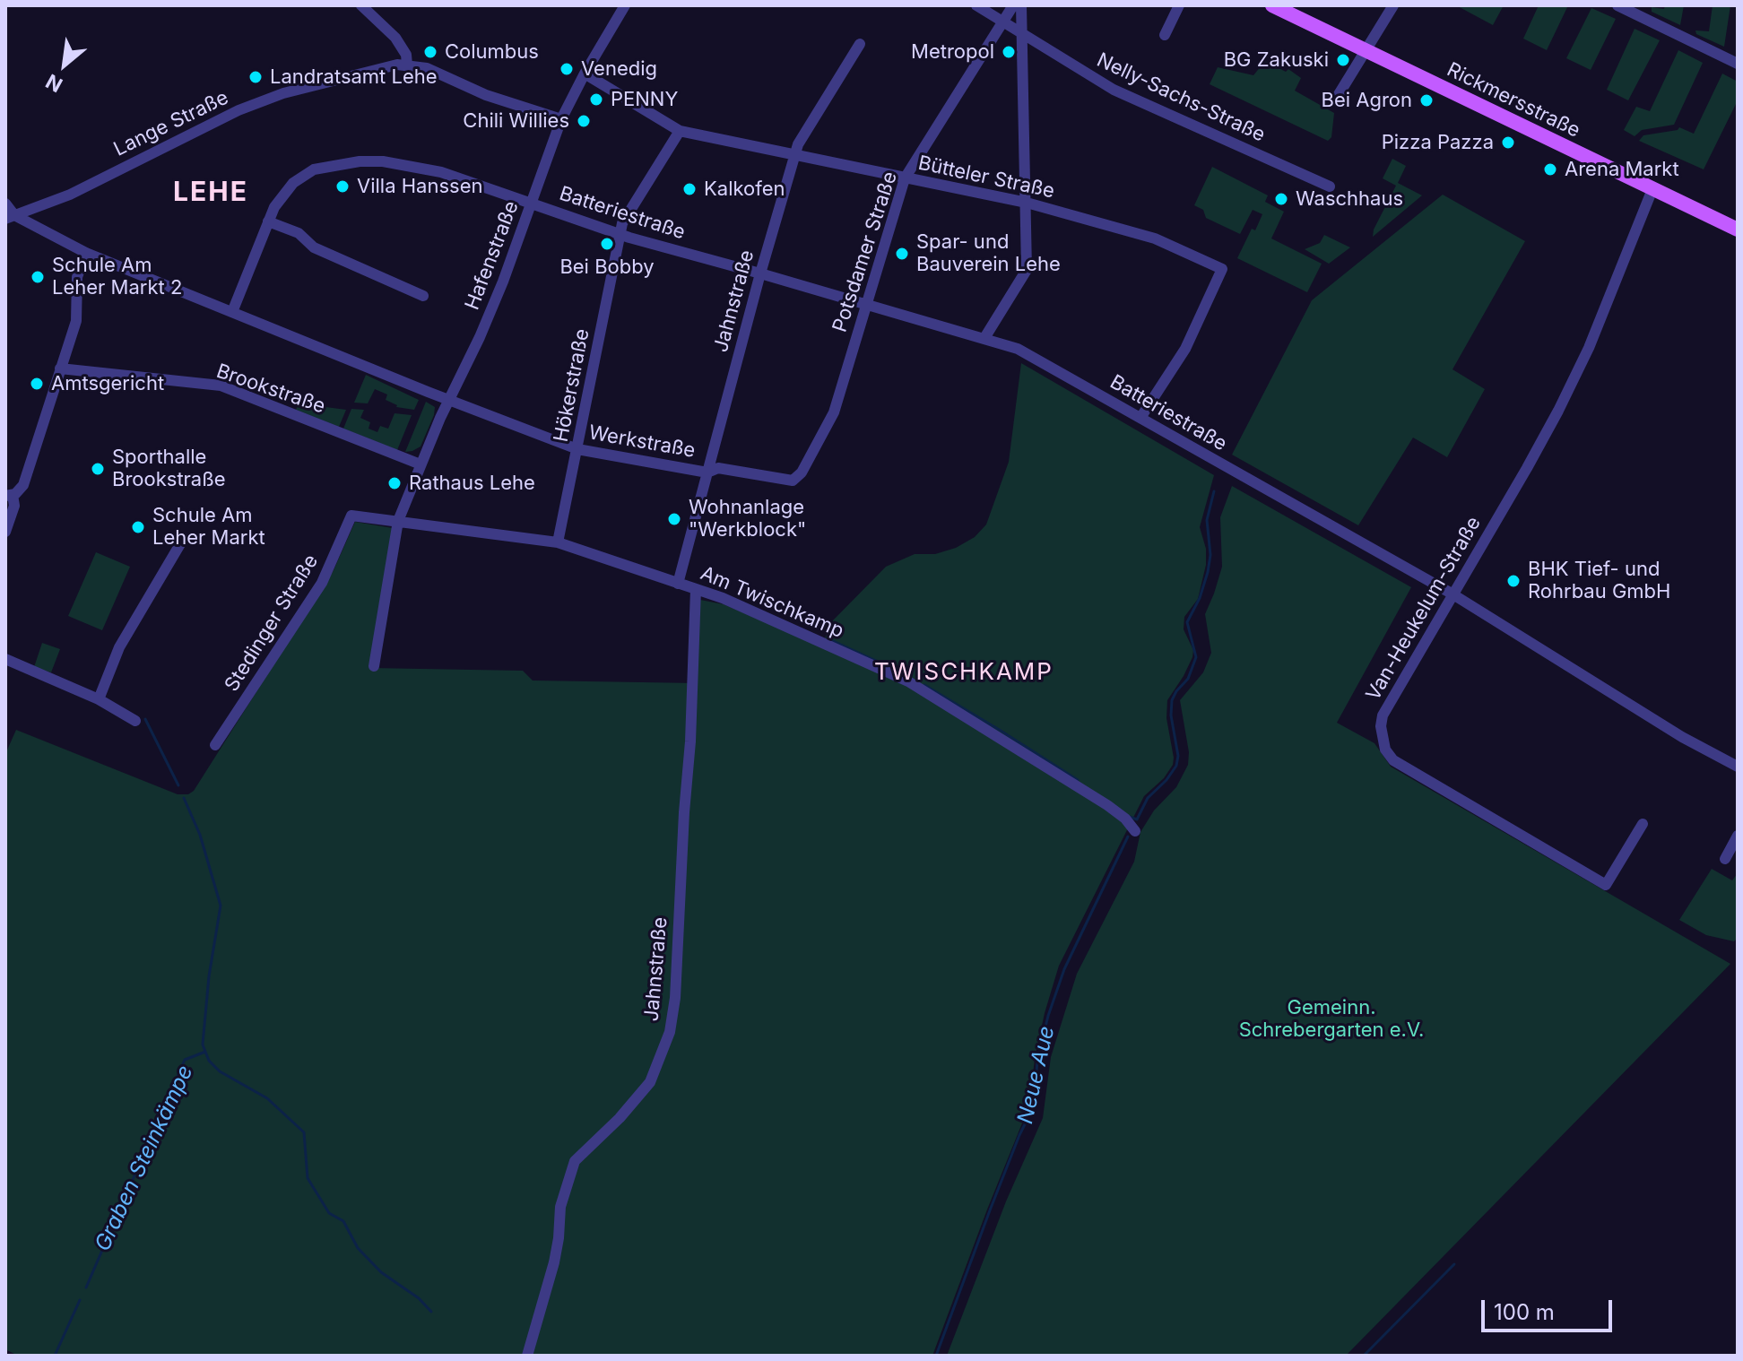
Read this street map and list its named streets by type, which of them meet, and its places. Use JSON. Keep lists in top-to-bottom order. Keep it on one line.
{"streets":{"main road":["Rickmersstraße"],"street":["Nelly-Sachs-Straße","Lange Straße","Bütteler Straße","Batteriestraße","Potsdamer Straße","Hafenstraße","Jahnstraße","Hökerstraße","Brookstraße","Werkstraße","Am Twischkamp","Van-Heukelum-Straße","Stedinger Straße"]},"crossings":[["Nelly-Sachs-Straße","Potsdamer Straße"],["Rickmersstraße","Van-Heukelum-Straße"],["Lange Straße","Hafenstraße"],["Lange Straße","Werkstraße"],["Bütteler Straße","Batteriestraße"],["Bütteler Straße","Potsdamer Straße"],["Bütteler Straße","Hafenstraße"],["Bütteler Straße","Jahnstraße"],["Bütteler Straße","Hökerstraße"],["Batteriestraße","Potsdamer Straße"],["Batteriestraße","Hafenstraße"],["Batteriestraße","Jahnstraße"],["Batteriestraße","Hökerstraße"],["Batteriestraße","Werkstraße"],["Batteriestraße","Van-Heukelum-Straße"],["Potsdamer Straße","Werkstraße"],["Hafenstraße","Brookstraße"],["Hafenstraße","Werkstraße"],["Hafenstraße","Am Twischkamp"],["Jahnstraße","Werkstraße"],["Jahnstraße","Am Twischkamp"],["Hökerstraße","Werkstraße"],["Hökerstraße","Am Twischkamp"],["Am Twischkamp","Stedinger Straße"]],"districts":["LEHE","TWISCHKAMP"],"water":["Neue Aue","Graben Steinkämpe"],"parks":["Gemeinn. Schrebergarten e.V."],"places":["Columbus","Metropol","BG Zakuski","Venedig","Landratsamt Lehe","PENNY","Bei Agron","Chili Willies","Pizza Pazza","Arena Markt","Villa Hanssen","Kalkofen","Waschhaus","Bei Bobby","Spar- und Bauverein Lehe","Schule Am Leher Markt 2","Amtsgericht","Sporthalle Brookstraße","Rathaus Lehe","Wohnanlage \"Werkblock\"","Schule Am Leher Markt","BHK Tief- und Rohrbau GmbH"],"scale_bar":"100 m","north":"bottom left"}
